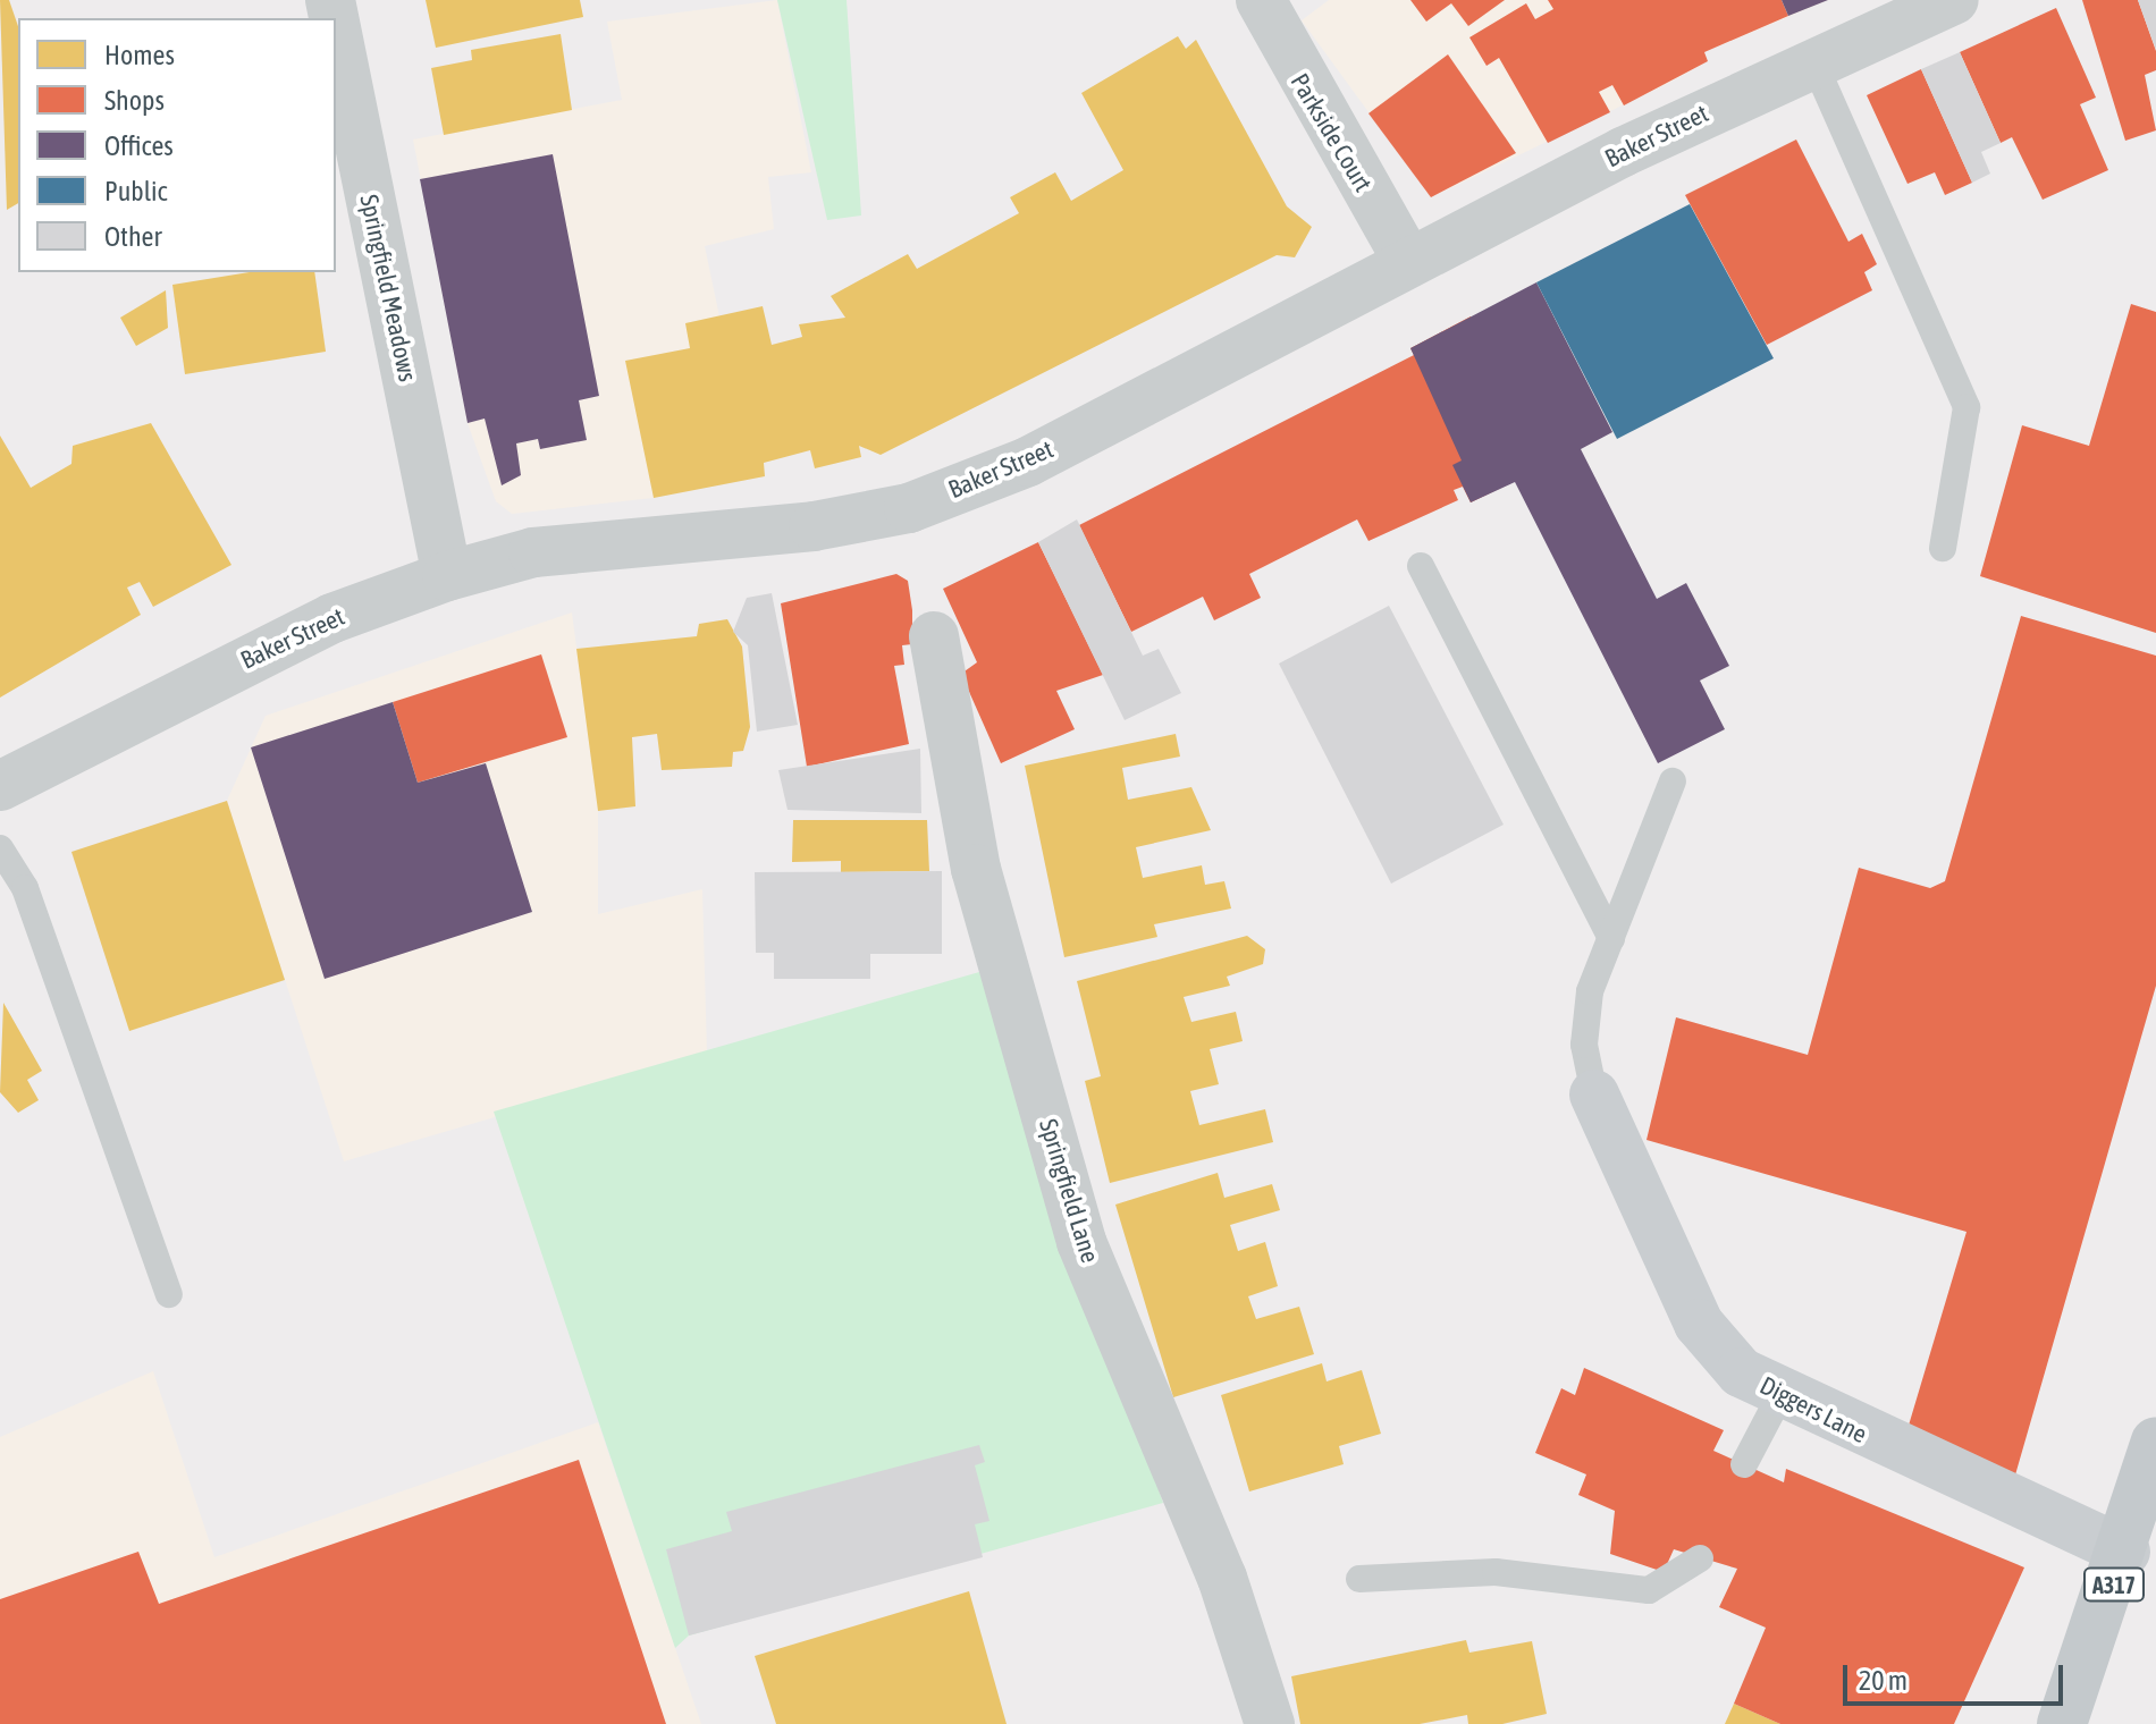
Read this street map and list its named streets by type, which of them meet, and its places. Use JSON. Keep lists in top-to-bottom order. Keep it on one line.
{"streets":{"main road":["A317"],"street":["Parkside Court","Baker Street","Springfield Meadows","Springfield Lane","Diggers Lane"]},"crossings":[["Parkside Court","Baker Street"],["Baker Street","Springfield Meadows"],["Diggers Lane","A317"]],"legend":["Homes","Shops","Offices","Public","Other"],"scale_bar":"20 m"}
